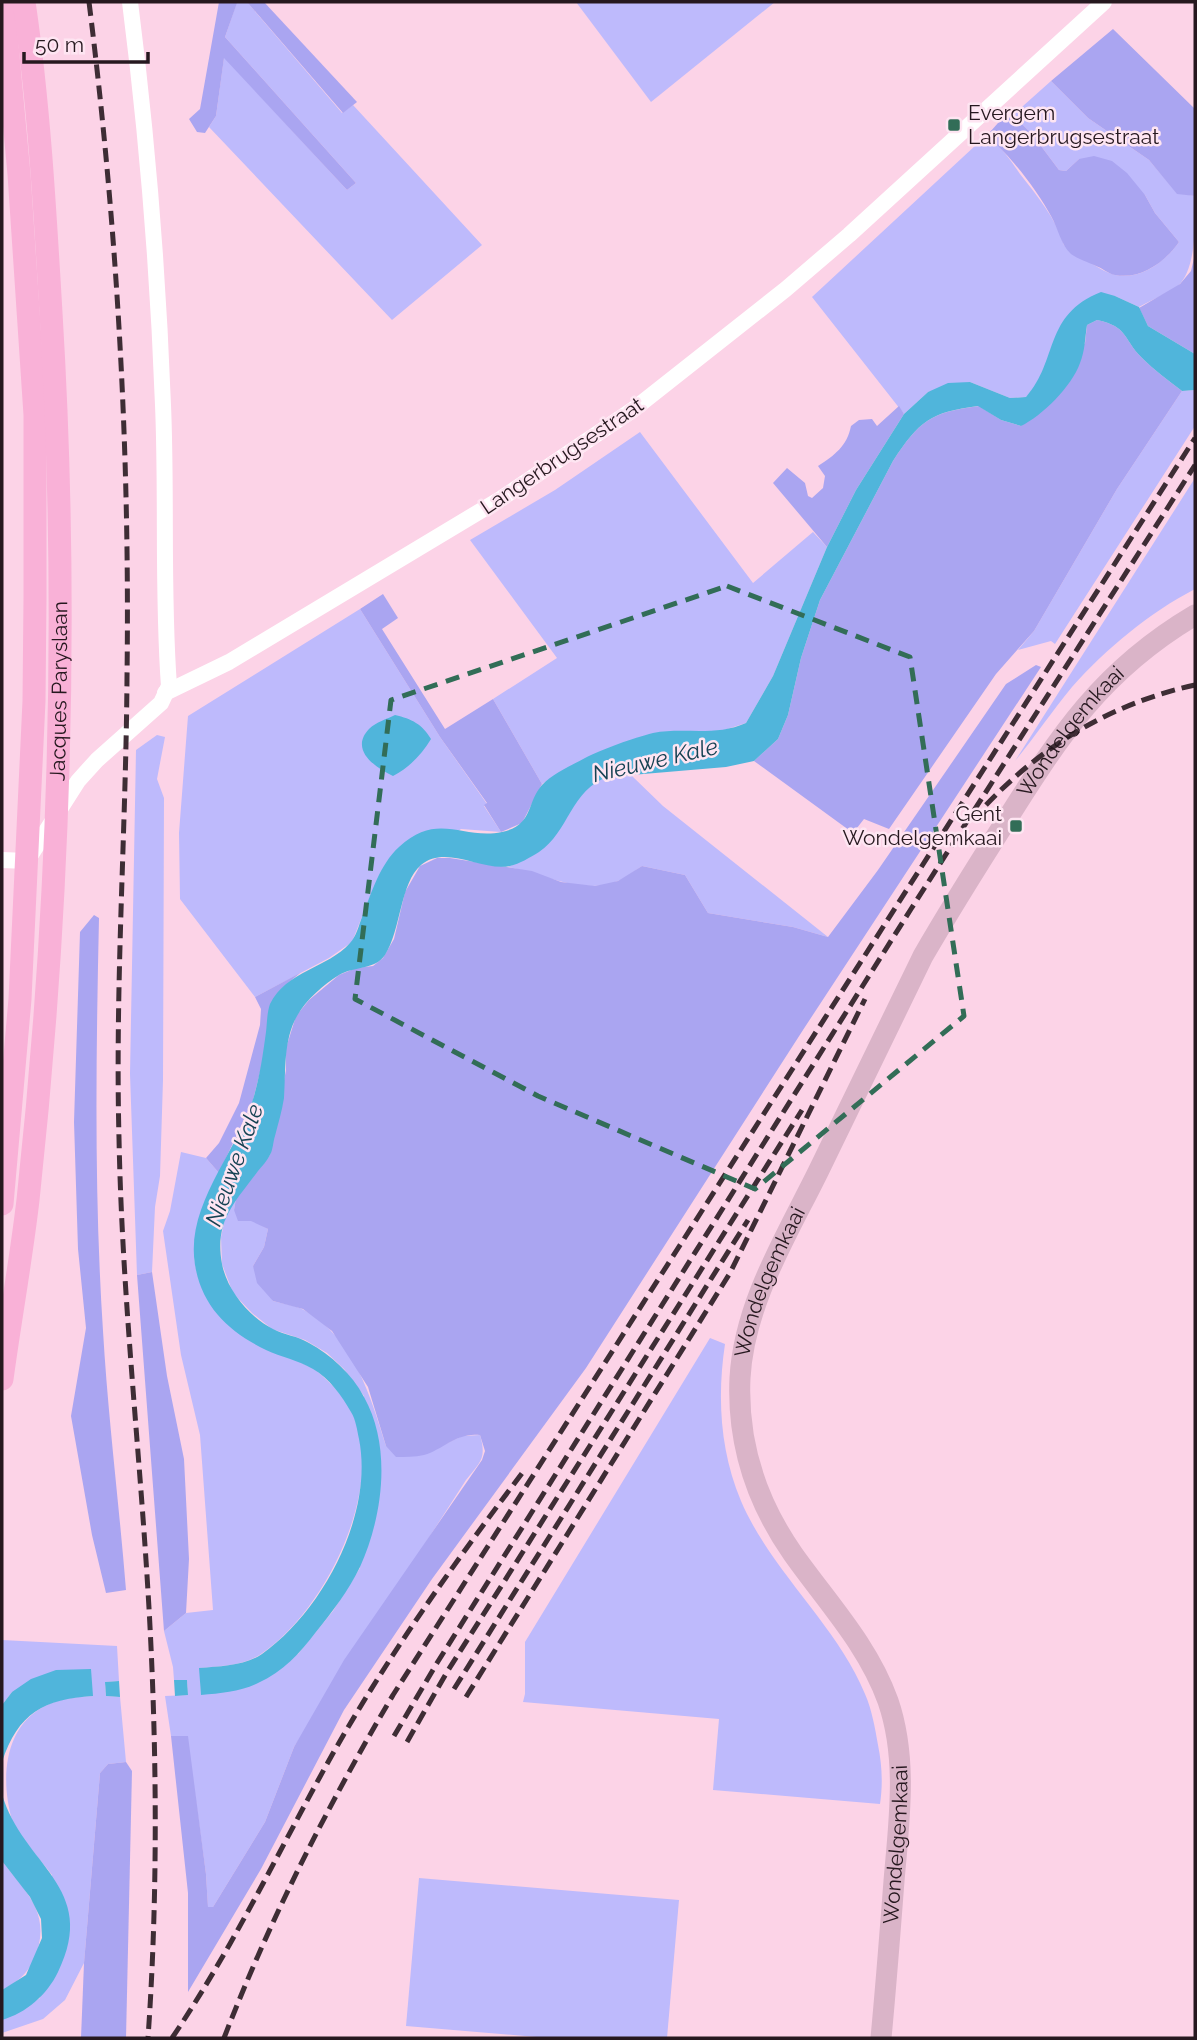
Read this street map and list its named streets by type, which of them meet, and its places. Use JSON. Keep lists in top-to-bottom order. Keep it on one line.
{"streets":{"highway":["Jacques Paryslaan"],"main road":["Wondelgemkaai"],"street":["Langerbrugsestraat"]},"crossings":[["Langerbrugsestraat","Jacques Paryslaan"]],"water":["Nieuwe Kale"],"places":{"transit":["Evergem Langerbrugsestraat","Gent Wondelgemkaai"]},"scale_bar":"50 m"}
